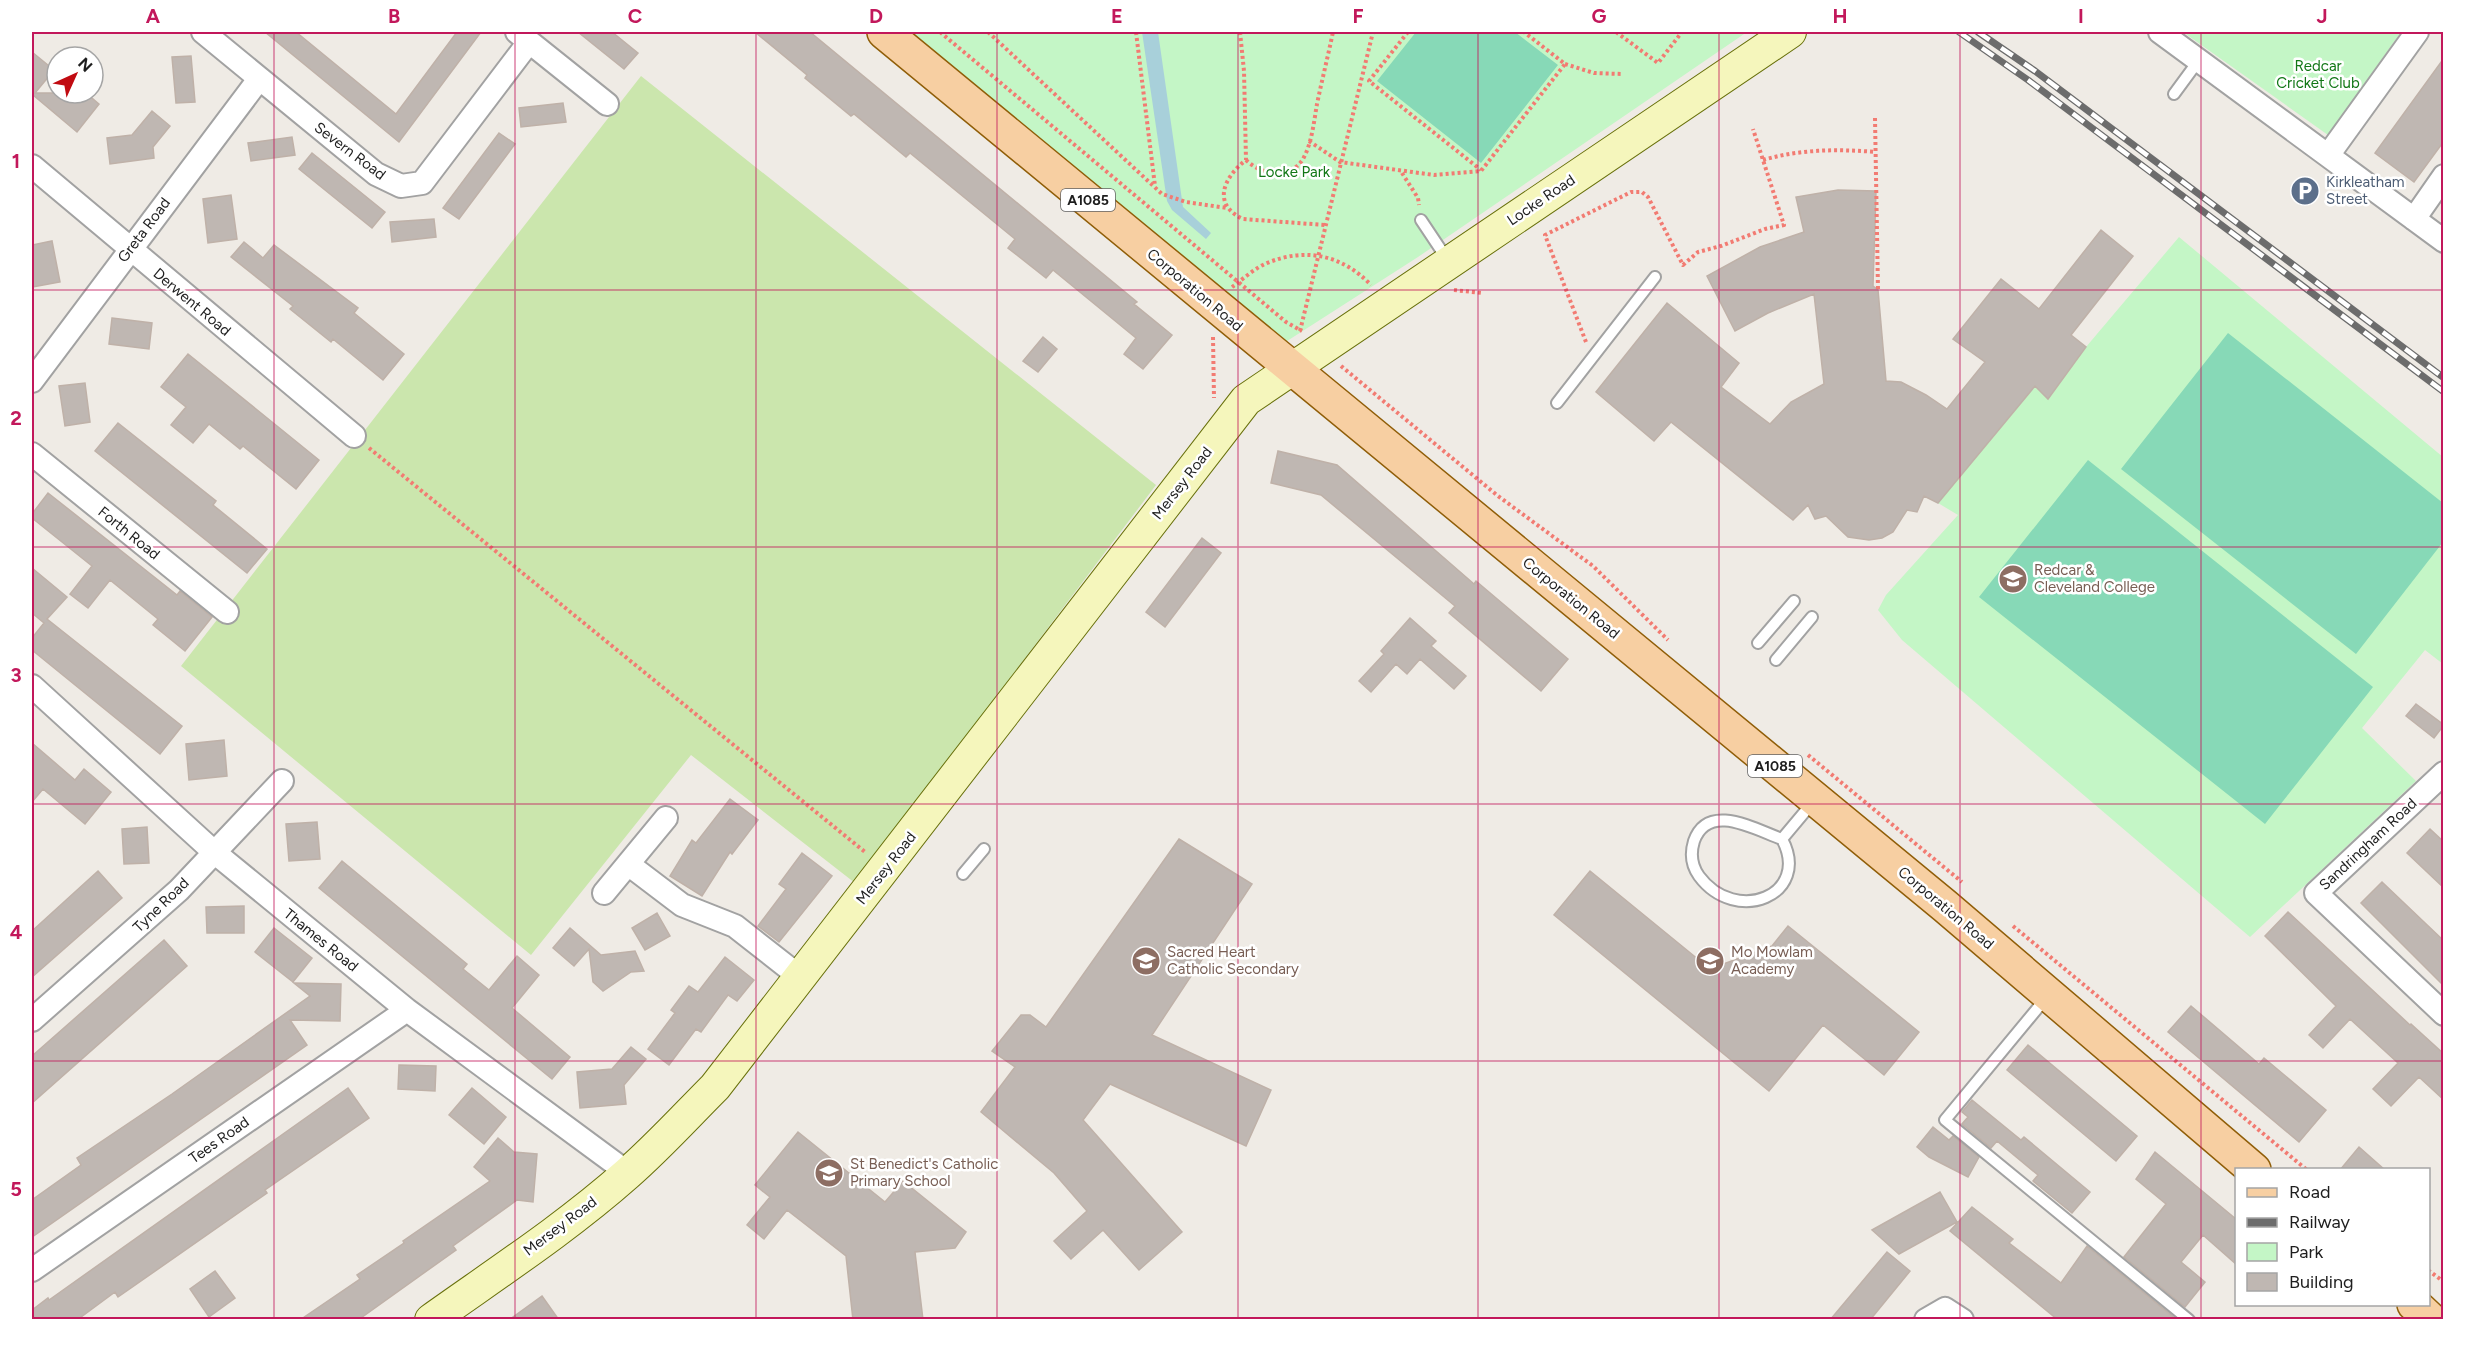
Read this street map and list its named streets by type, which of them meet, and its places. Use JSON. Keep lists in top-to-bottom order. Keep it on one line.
{"streets":{"main road":["A1085","Corporation Road"],"street":["Severn Road","Locke Road","Greta Road","Derwent Road","Mersey Road","Forth Road","Sandringham Road","Tyne Road","Thames Road","Tees Road"]},"crossings":[["Severn Road","Greta Road"],["Locke Road","Corporation Road"],["Locke Road","Mersey Road"],["Greta Road","Derwent Road"],["Corporation Road","Mersey Road"],["Mersey Road","Thames Road"],["Tyne Road","Thames Road"],["Thames Road","Tees Road"]],"parks":["Redcar Cricket Club","Locke Park"],"places":{"parking":["Kirkleatham Street"],"school or university":["Redcar & Cleveland College","Sacred Heart Catholic Secondary","Mo Mowlam Academy","St Benedict's Catholic Primary School"]},"legend":["Road","Railway","Park","Building"],"north":"top right","grid":{"columns":["A","B","C","D","E","F","G","H","I","J"],"rows":["1","2","3","4","5"]}}
